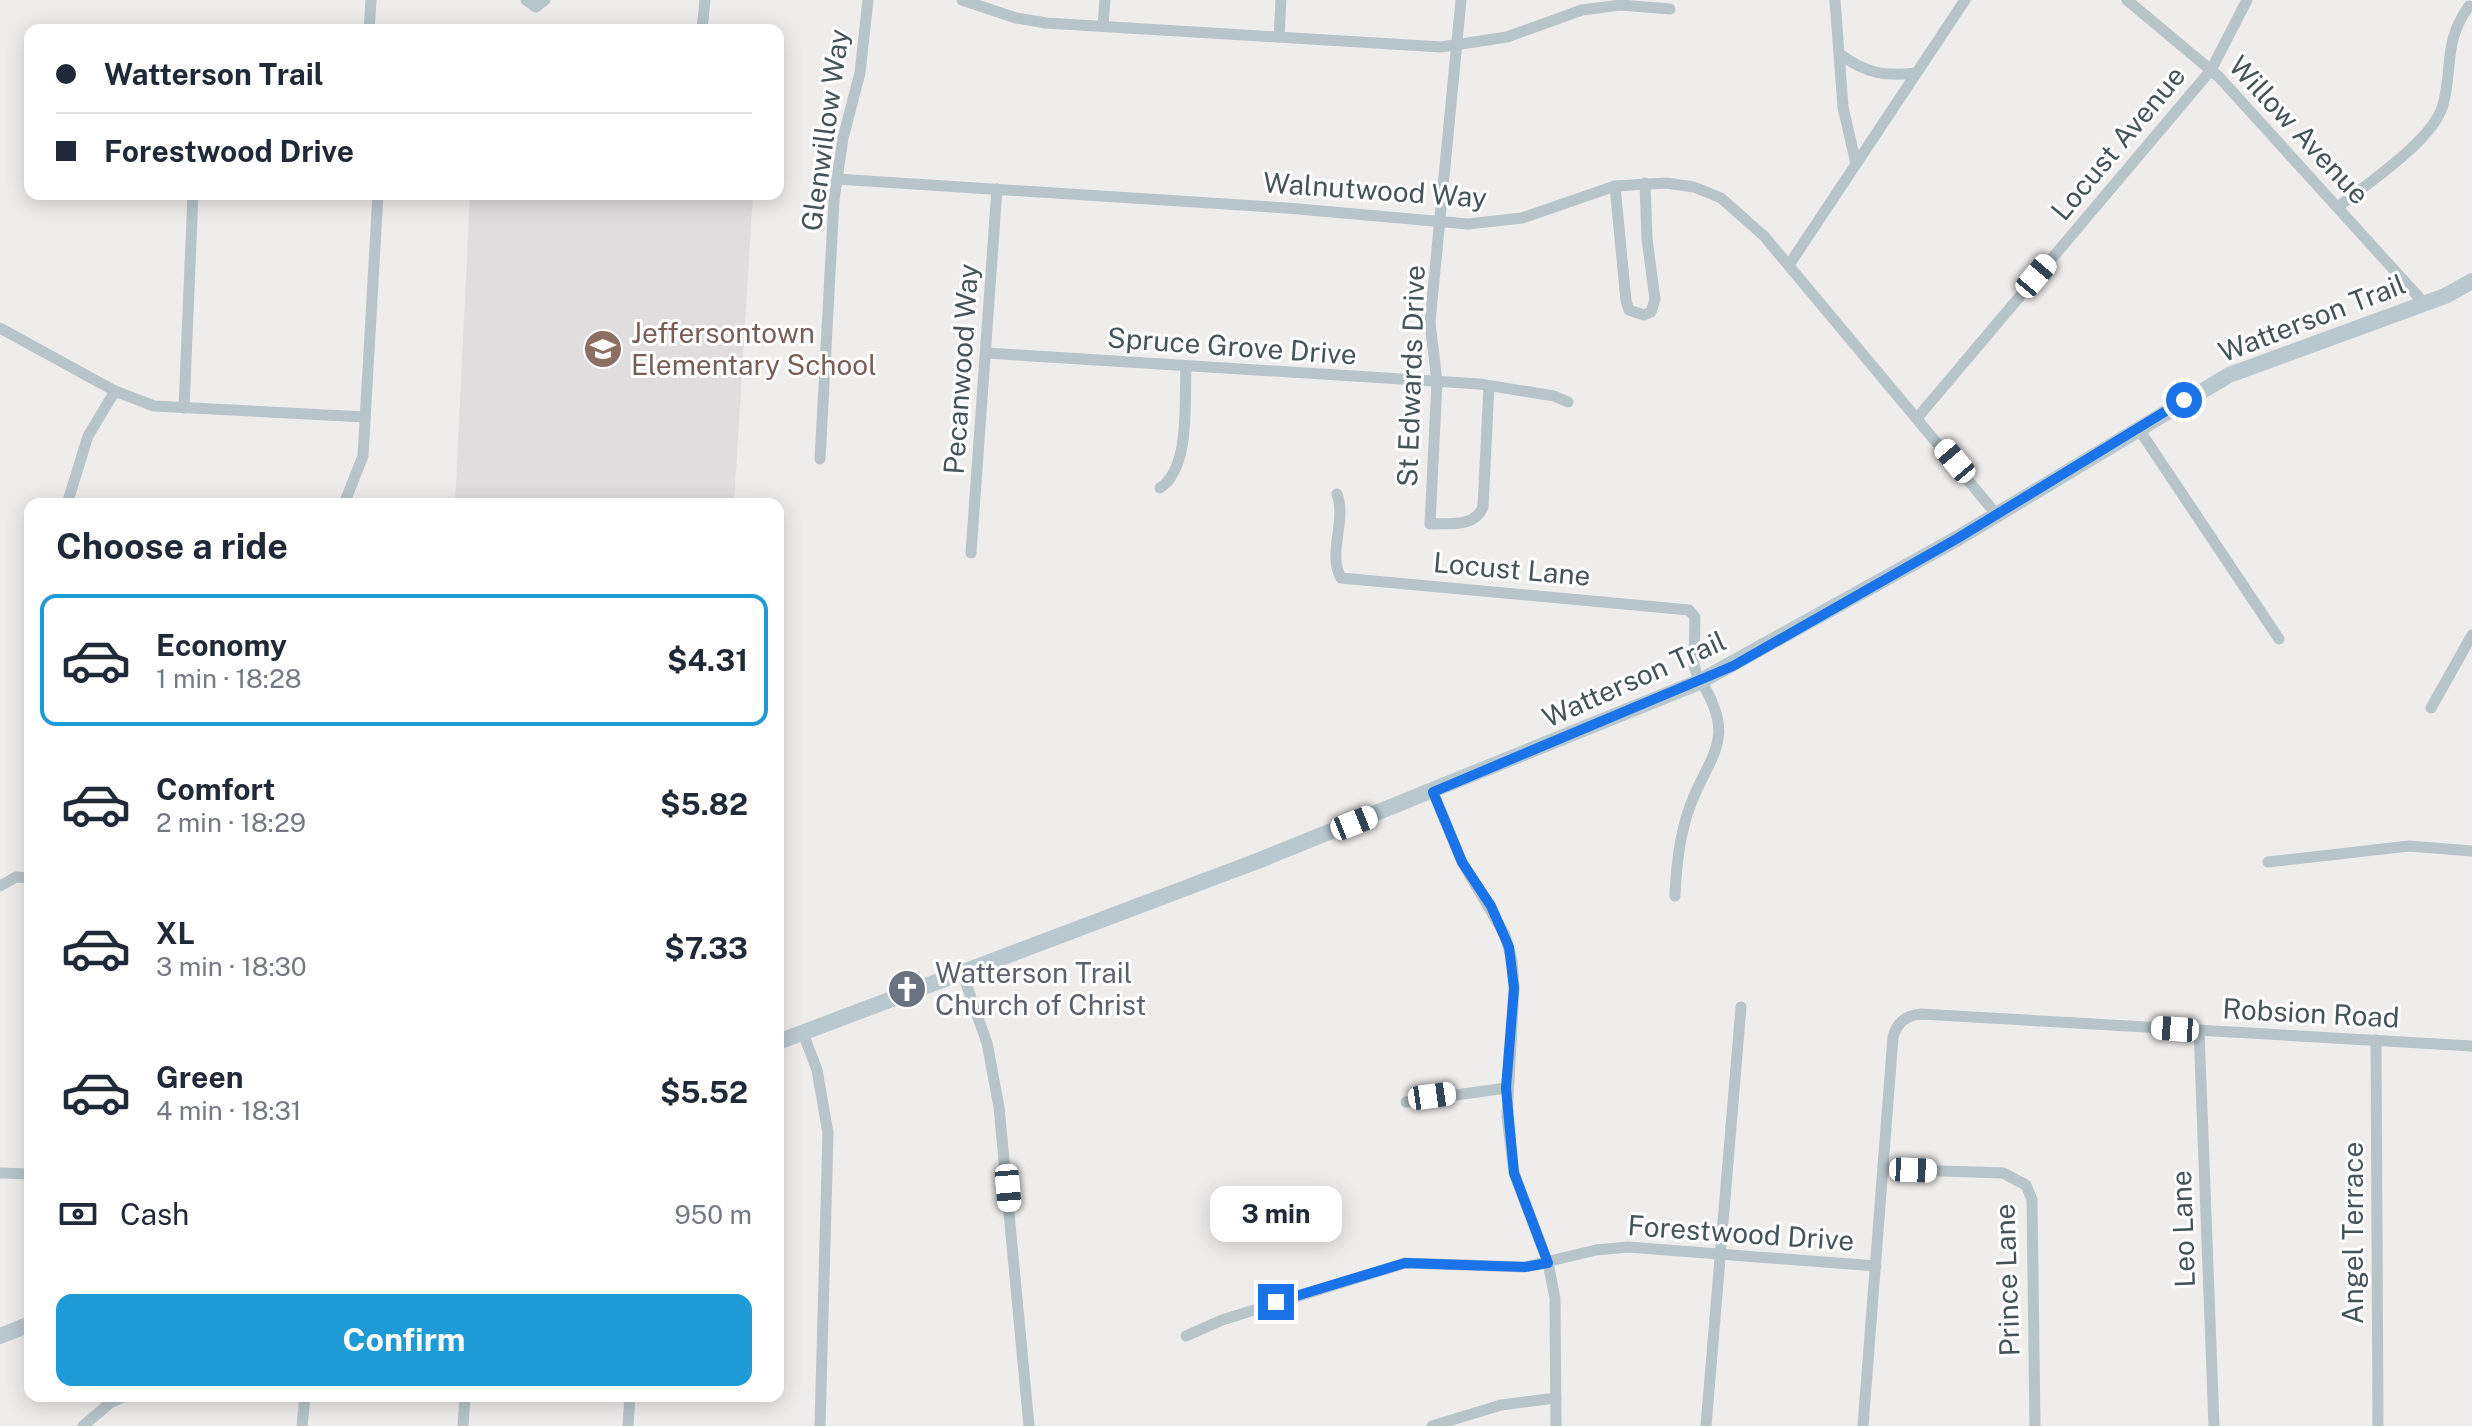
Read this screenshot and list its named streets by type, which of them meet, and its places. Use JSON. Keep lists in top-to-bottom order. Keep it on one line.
{"streets":{"main road":["Watterson Trail"],"street":["Glenwillow Way","Willow Avenue","Locust Avenue","Walnutwood Way","Spruce Grove Drive","Pecanwood Way","St Edwards Drive","Locust Lane","Robsion Road","Leo Lane","Forestwood Drive","Angel Terrace","Prince Lane"]},"crossings":[["Glenwillow Way","Walnutwood Way"],["Willow Avenue","Locust Avenue"],["Willow Avenue","Watterson Trail"],["Locust Avenue","Walnutwood Way"],["Walnutwood Way","Watterson Trail"],["Walnutwood Way","Pecanwood Way"],["Walnutwood Way","St Edwards Drive"],["Watterson Trail","Locust Lane"],["Spruce Grove Drive","Pecanwood Way"],["Spruce Grove Drive","St Edwards Drive"],["Robsion Road","Leo Lane"],["Robsion Road","Angel Terrace"],["Robsion Road","Prince Lane"]],"places":{"school or university":["Jeffersontown Elementary School"],"church":["Watterson Trail Church of Christ"]},"page":{"banner":["Watterson Trail","Forestwood Drive"],"heading":"Choose a ride","list":[{"name":"Economy","note":"1 min · 18:28","value":"$4.31"},{"name":"Comfort","note":"2 min · 18:29","value":"$5.82"},{"name":"XL","note":"3 min · 18:30","value":"$7.33"},{"name":"Green","note":"4 min · 18:31","value":"$5.52"}],"pay":["Cash","950 m"],"bubble":"3 min","buttons":"Confirm"}}
